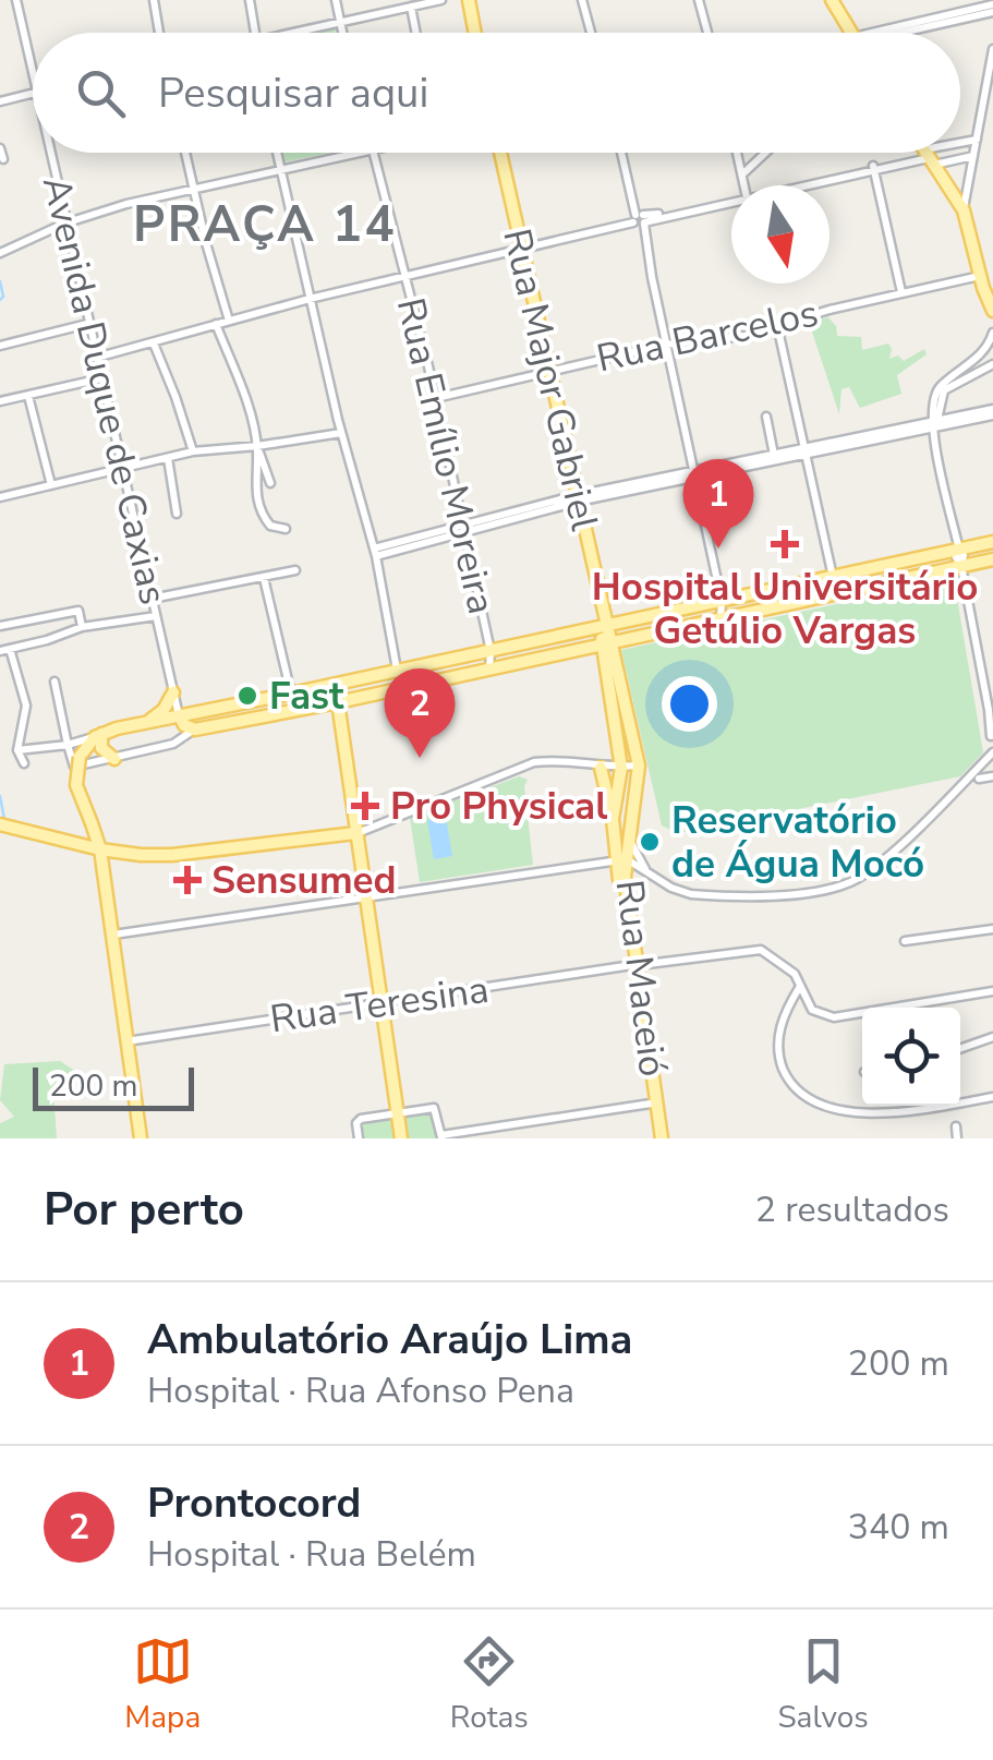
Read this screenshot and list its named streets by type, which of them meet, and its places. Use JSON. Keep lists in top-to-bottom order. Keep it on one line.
{"streets":{"main road":["Rua Major Gabriel","Rua Maceió"],"street":["Rua Barcelos","Avenida Duque de Caxias","Rua Emílio Moreira","Rua Teresina"]},"crossings":[["Rua Barcelos","Rua Major Gabriel"],["Rua Barcelos","Rua Emílio Moreira"],["Rua Major Gabriel","Rua Maceió"],["Rua Maceió","Rua Teresina"]],"districts":["PRAÇA 14"],"places":{"health":["Hospital Universitário Getúlio Vargas","Pro Physical","Sensumed"],"other":["Fast","Reservatório de Água Mocó"]},"scale_bar":"200 m","north":"bottom","page":{"search":"Pesquisar aqui","pins":["1","2"],"scale":"200 m","heading":["Por perto","2 resultados"],"list":[{"mark":"1","name":"Ambulatório Araújo Lima","note":"Hospital · Rua Afonso Pena","value":"200 m"},{"mark":"2","name":"Prontocord","note":"Hospital · Rua Belém","value":"340 m"}],"nav":["Mapa","Rotas","Salvos"]}}
